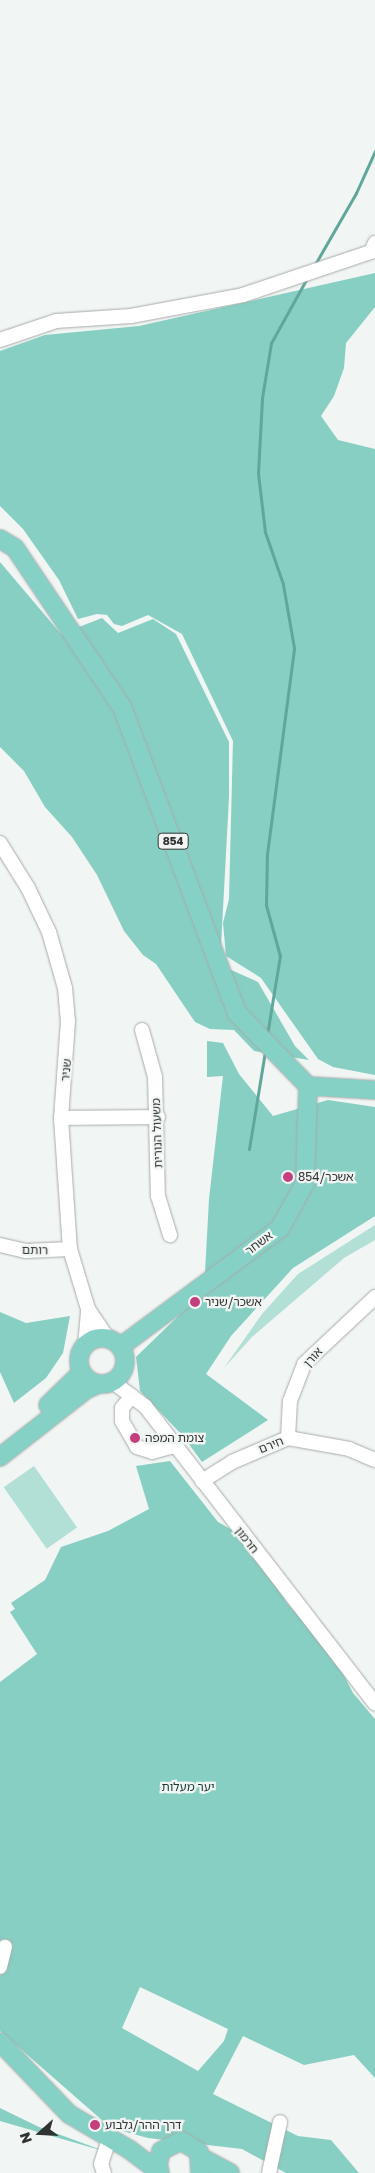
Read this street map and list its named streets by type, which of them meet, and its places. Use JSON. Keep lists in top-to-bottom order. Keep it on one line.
{"streets":{"main road":["854","אשחר"],"street":["שניר","משעול הנורית","רותם","אורן","חירם","חרמון"]},"crossings":[["854","אשחר"],["שניר","אשחר"],["שניר","רותם"],["שניר","חרמון"],["אשחר","חרמון"],["אורן","חירם"],["חירם","חרמון"]],"parks":["יער מעלות"],"places":["אשכר/854","אשכר/שניר","צומת המפה","דרך ההר/גלבוע"],"north":"left"}
